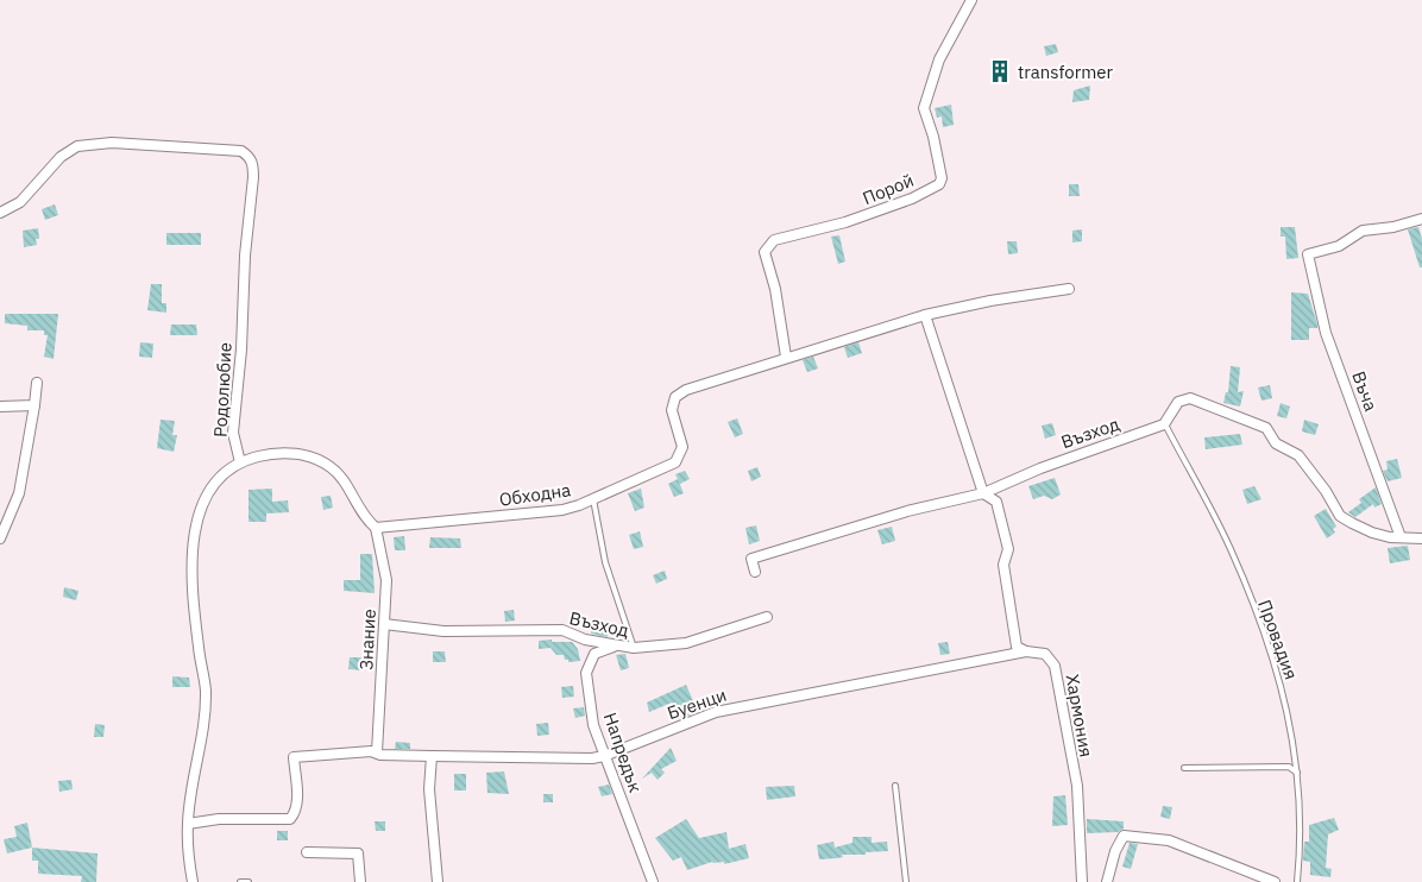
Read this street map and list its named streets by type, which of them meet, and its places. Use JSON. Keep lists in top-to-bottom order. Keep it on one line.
{"streets":{"street":["Порой","Родолюбие","Въча","Възход","Обходна","Знание","Буенци","Хармония","Напредък"],"lane":["Провадия"]},"crossings":[["Порой","Обходна"],["Родолюбие","Буенци"],["Възход","Знание"],["Възход","Провадия"],["Възход","Напредък"],["Обходна","Знание"],["Знание","Буенци"],["Буенци","Хармония"],["Буенци","Напредък"]],"places":{"building":["transformer"]}}
